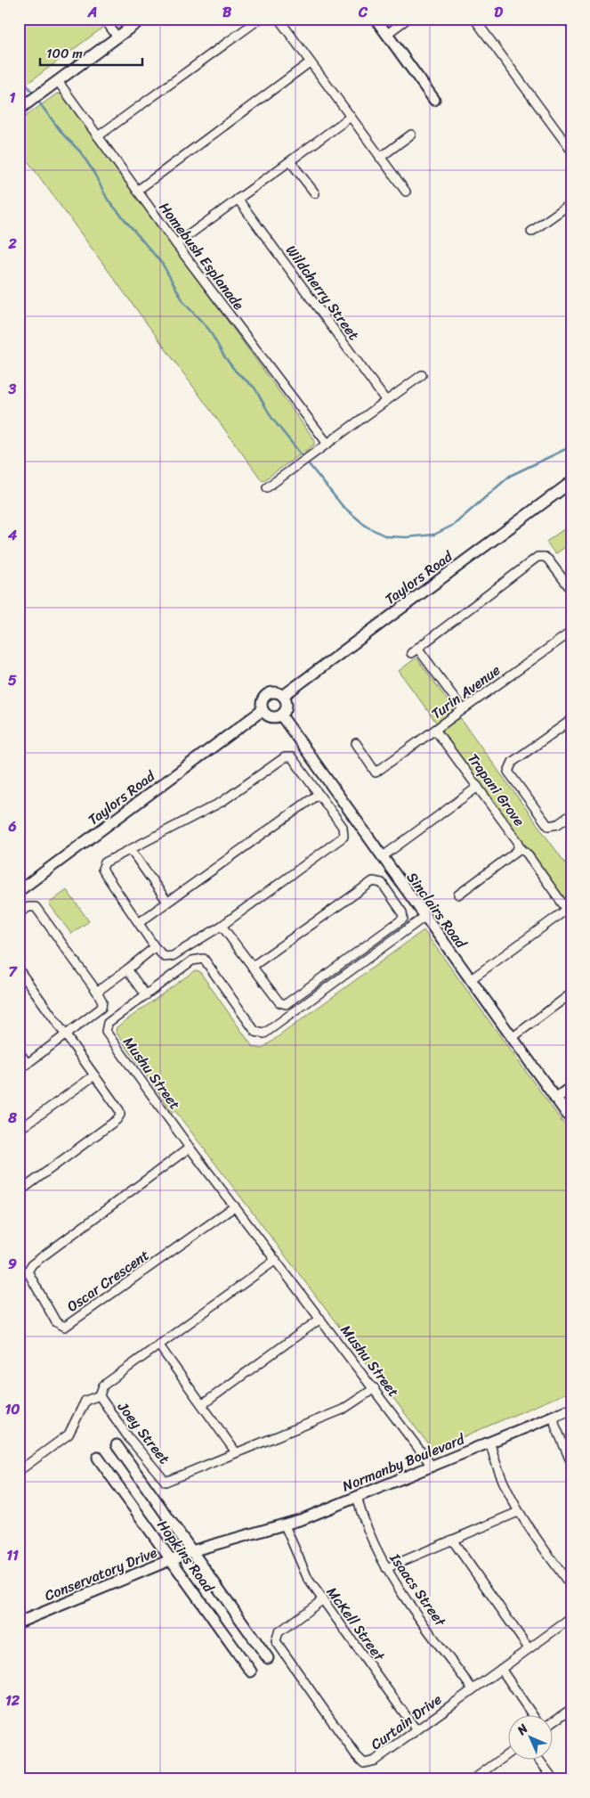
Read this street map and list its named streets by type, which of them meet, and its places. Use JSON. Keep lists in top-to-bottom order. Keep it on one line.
{"streets":{"street":["Homebush Esplanade","Wildcherry Street","Taylors Road","Turin Avenue","Trapani Grove","Sinclairs Road","Mushu Street","Oscar Crescent","Joey Street","Normanby Boulevard","Hopkins Road","Conservatory Drive","Isaacs Street","McKell Street","Curtain Drive"]},"crossings":[["Taylors Road","Sinclairs Road"],["Turin Avenue","Trapani Grove"],["Sinclairs Road","Mushu Street"],["Mushu Street","Oscar Crescent"],["Mushu Street","Joey Street"],["Mushu Street","Normanby Boulevard"],["Normanby Boulevard","Conservatory Drive"],["Normanby Boulevard","Isaacs Street"],["Normanby Boulevard","McKell Street"],["Hopkins Road","Conservatory Drive"],["Isaacs Street","Curtain Drive"],["McKell Street","Curtain Drive"]],"scale_bar":"100 m","north":"top left","grid":{"columns":["A","B","C","D"],"rows":["1","2","3","4","5","6","7","8","9","10","11","12"]}}
